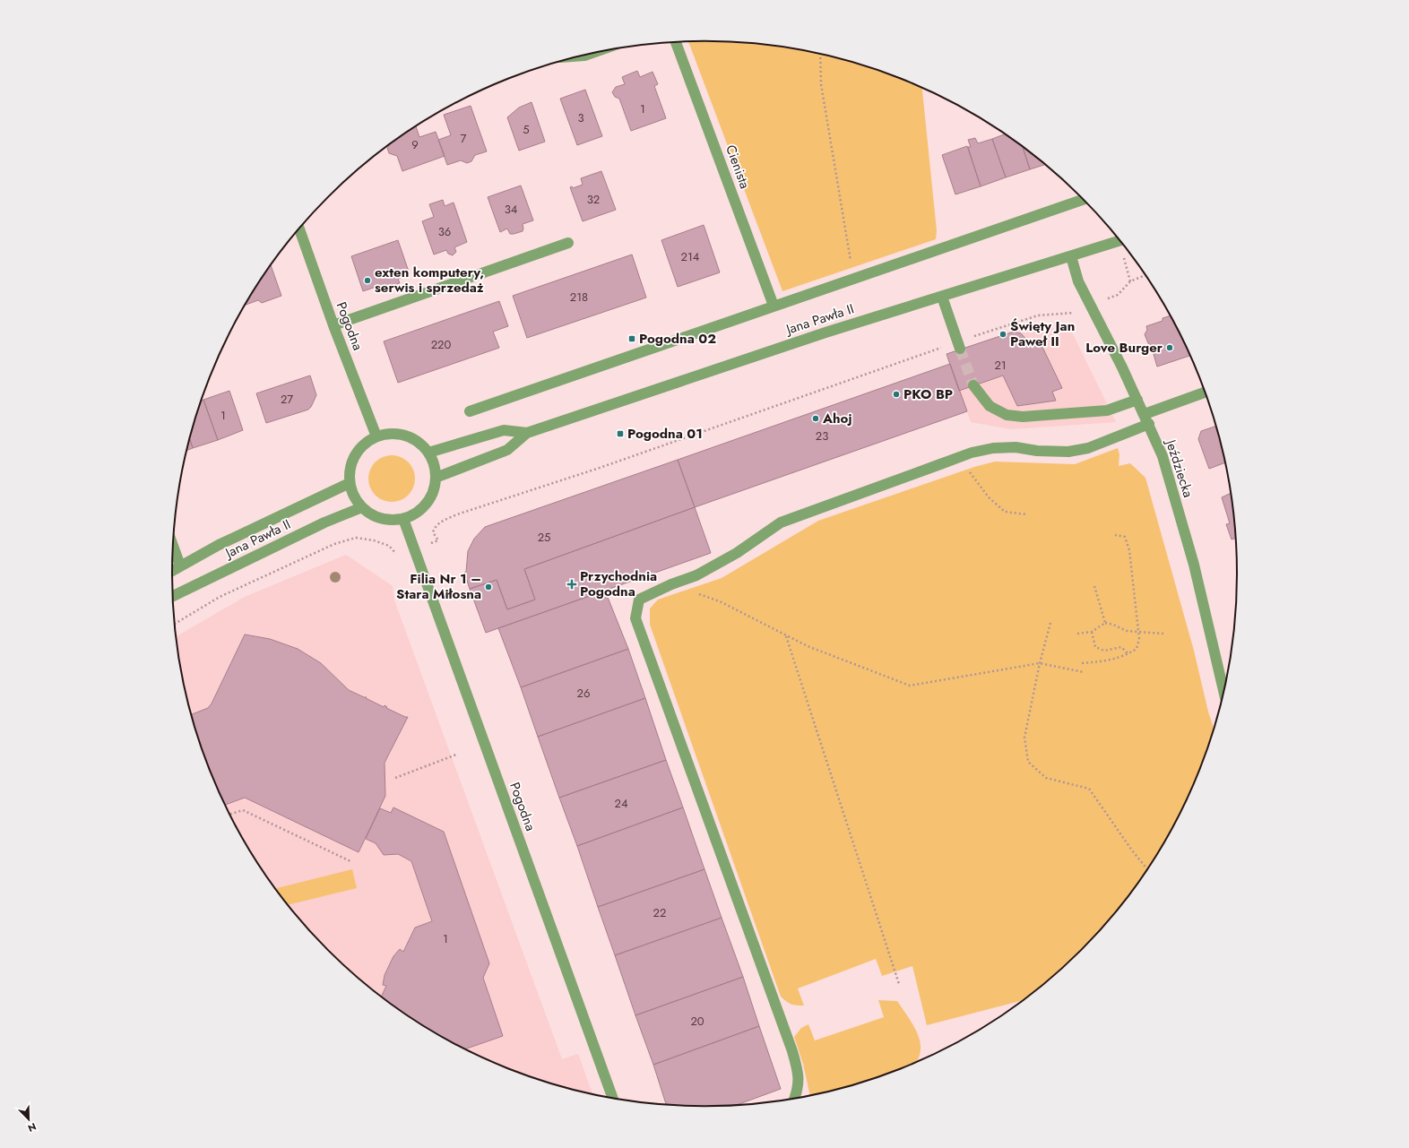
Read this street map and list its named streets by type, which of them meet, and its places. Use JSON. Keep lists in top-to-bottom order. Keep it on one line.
{"streets":{"street":["Cienista","Jana Pawła II","Pogodna","Jeździecka"]},"crossings":[["Jana Pawła II","Pogodna"],["Jana Pawła II","Jeździecka"]],"places":{"other":["exten komputery, serwis i sprzedaż","Święty Jan Paweł II","Love Burger","PKO BP","Ahoj","Filia Nr 1 – Stara Miłosna"],"transit":["Pogodna 02","Pogodna 01"],"health":["Przychodnia Pogodna"]},"house_numbers":["1","3","5","7","9","32","34","36","214","218","220","21","27","1","23","25","26","24","22","1","20"],"north":"bottom right"}
